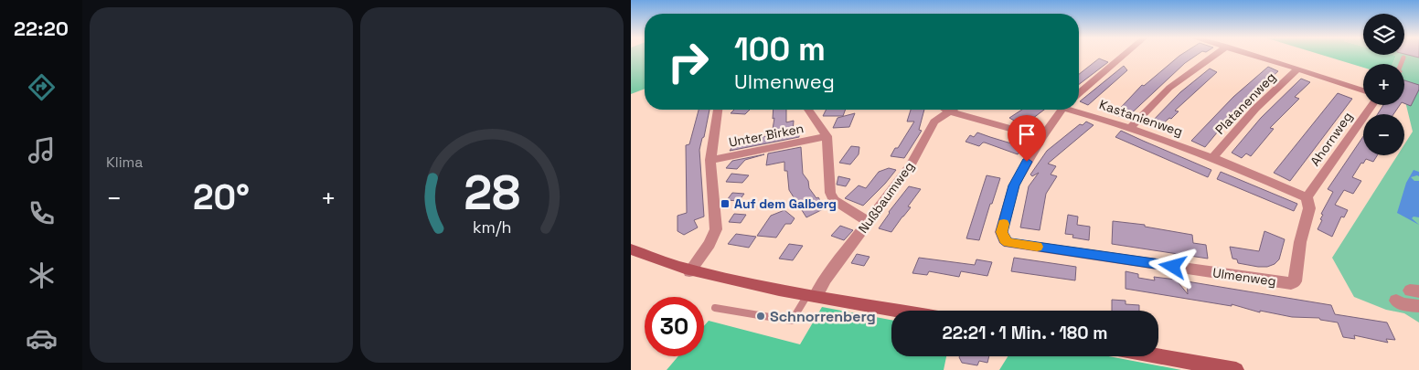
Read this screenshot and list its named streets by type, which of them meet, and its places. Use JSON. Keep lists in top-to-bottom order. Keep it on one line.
{"streets":{"street":["Platanenweg","Kastanienweg","Unter Birken","Ahornweg","Nußbaumweg","Ulmenweg"]},"crossings":[["Platanenweg","Kastanienweg"],["Kastanienweg","Ahornweg"],["Kastanienweg","Ulmenweg"],["Unter Birken","Nußbaumweg"],["Ahornweg","Ulmenweg"]],"places":{"transit":["Auf dem Galberg"],"other":["Schnorrenberg"]},"page":{"tabs":"22:20","tile":"Klima","map_buttons":["+","−"],"turn":["100 m","Ulmenweg"],"heat":["−","20°","+"],"limit":"30","trip":"22:21 · 1 Min. · 180 m","gauge":["28","km/h"]}}
